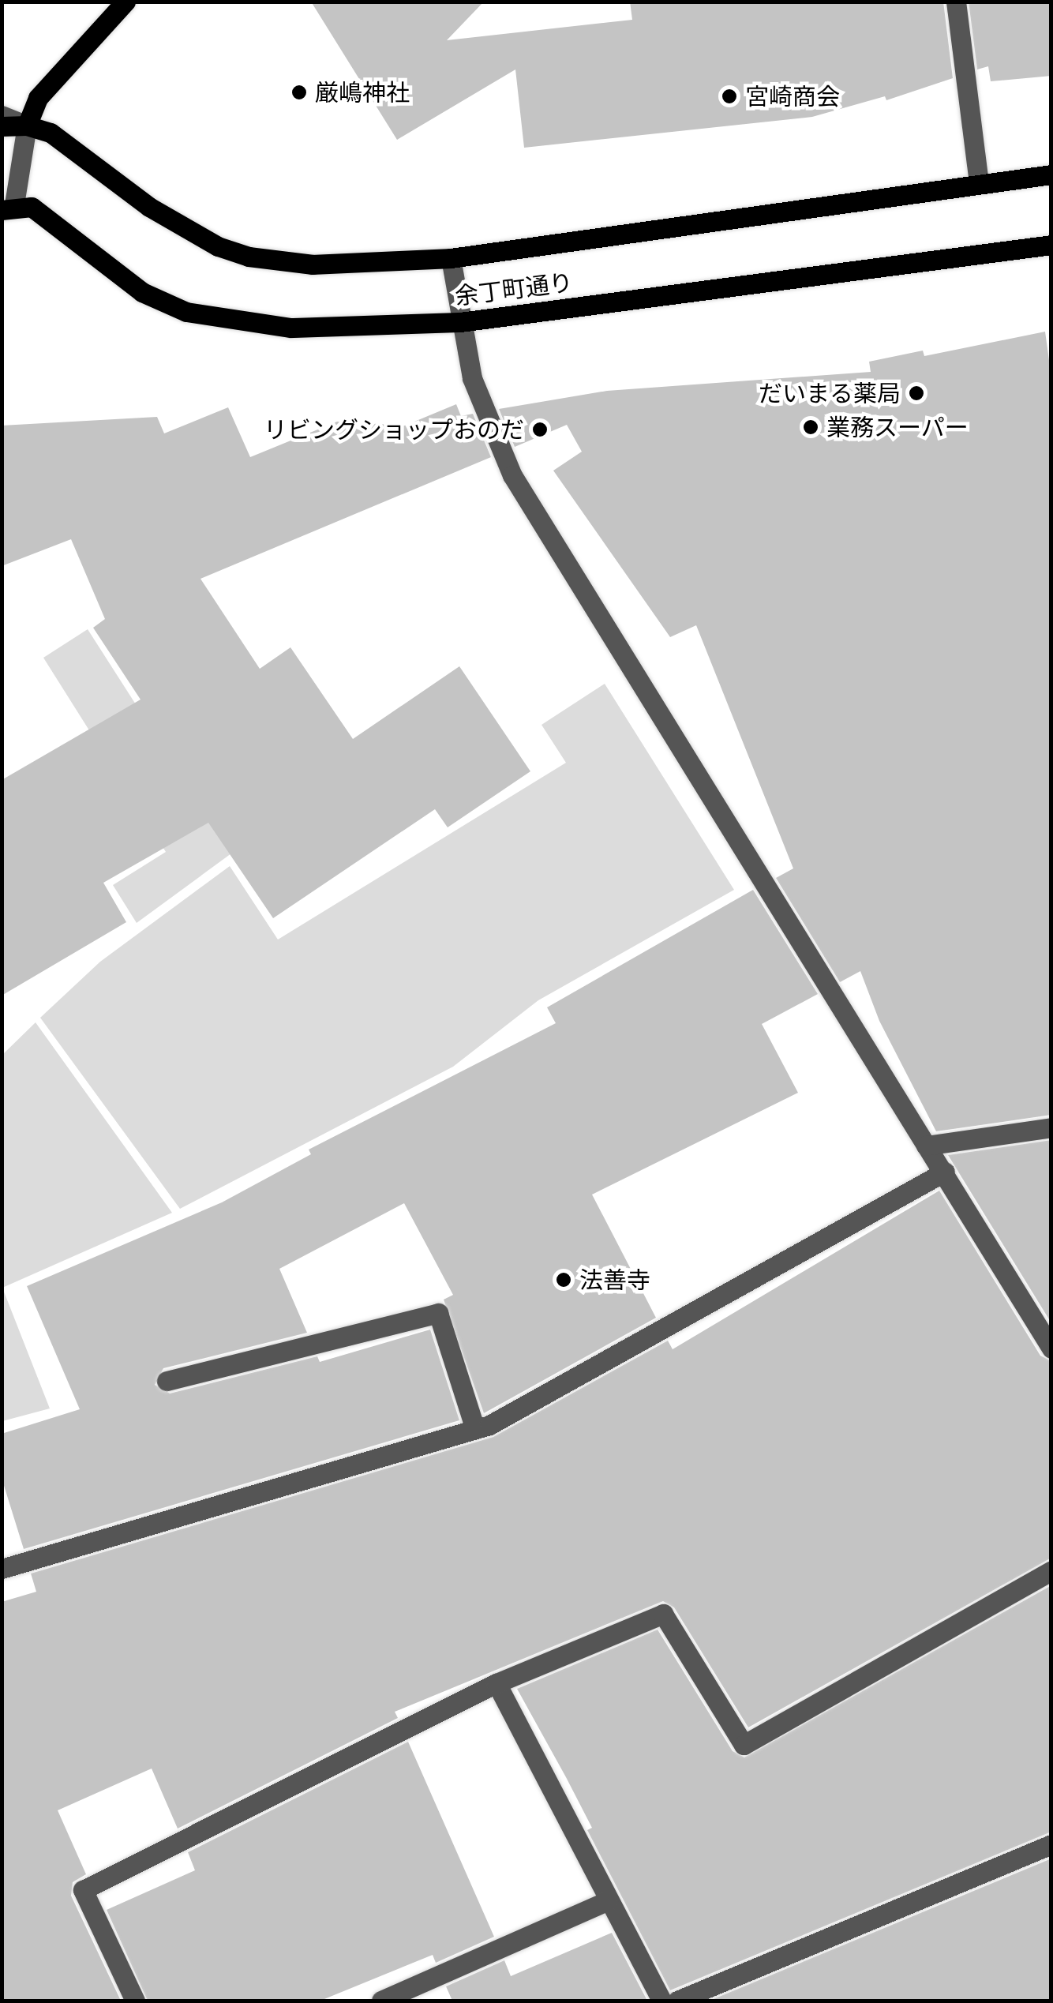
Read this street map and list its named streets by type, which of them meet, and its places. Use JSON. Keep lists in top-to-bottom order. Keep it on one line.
{"streets":{"main road":["余丁町通り"]},"places":["厳嶋神社","宮崎商会","だいまる薬局","業務スーパー","リビングショップおのだ","法善寺"]}
